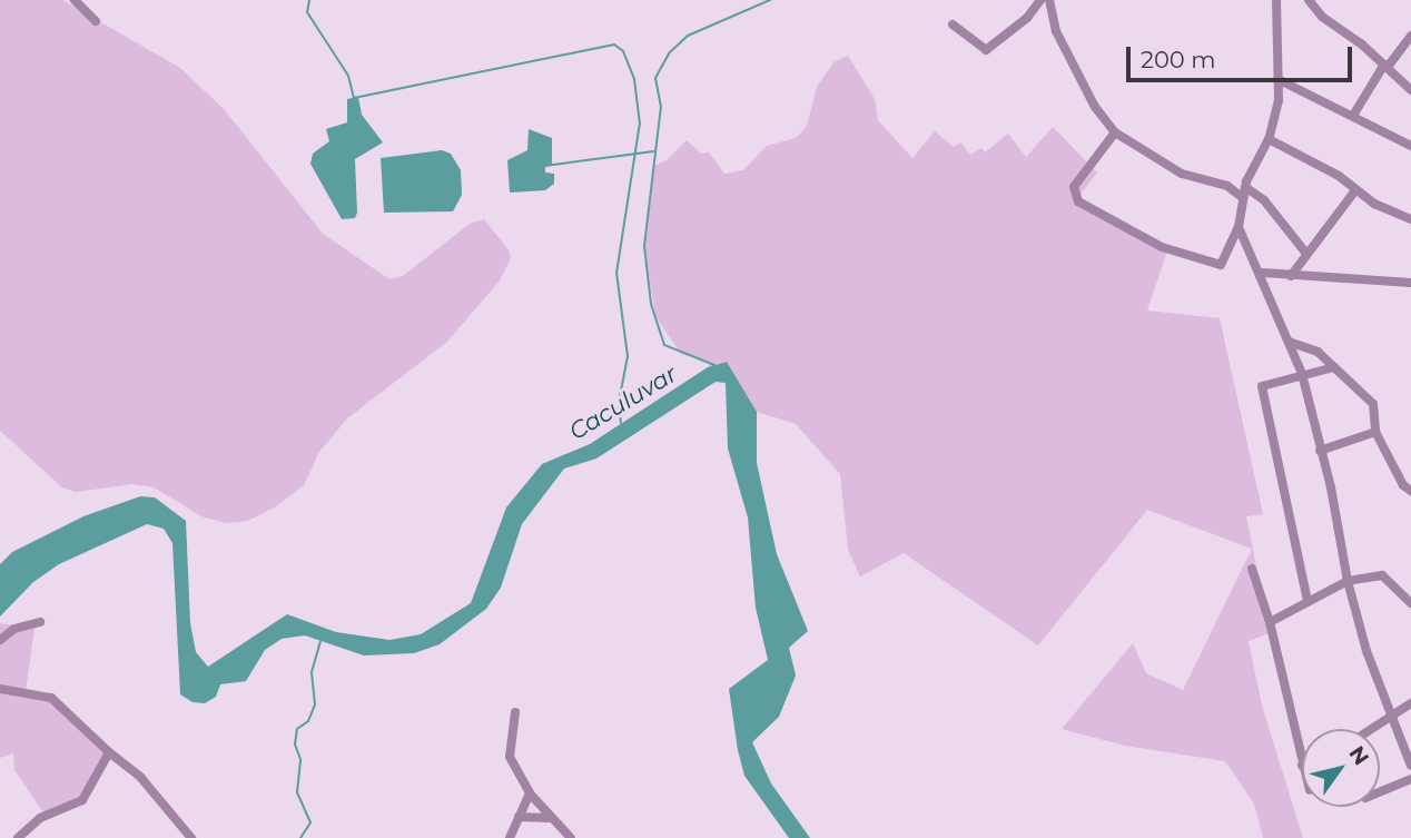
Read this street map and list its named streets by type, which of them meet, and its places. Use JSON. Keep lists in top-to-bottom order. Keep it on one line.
{"water":["Caculuvar"],"scale_bar":"200 m","north":"top right"}
